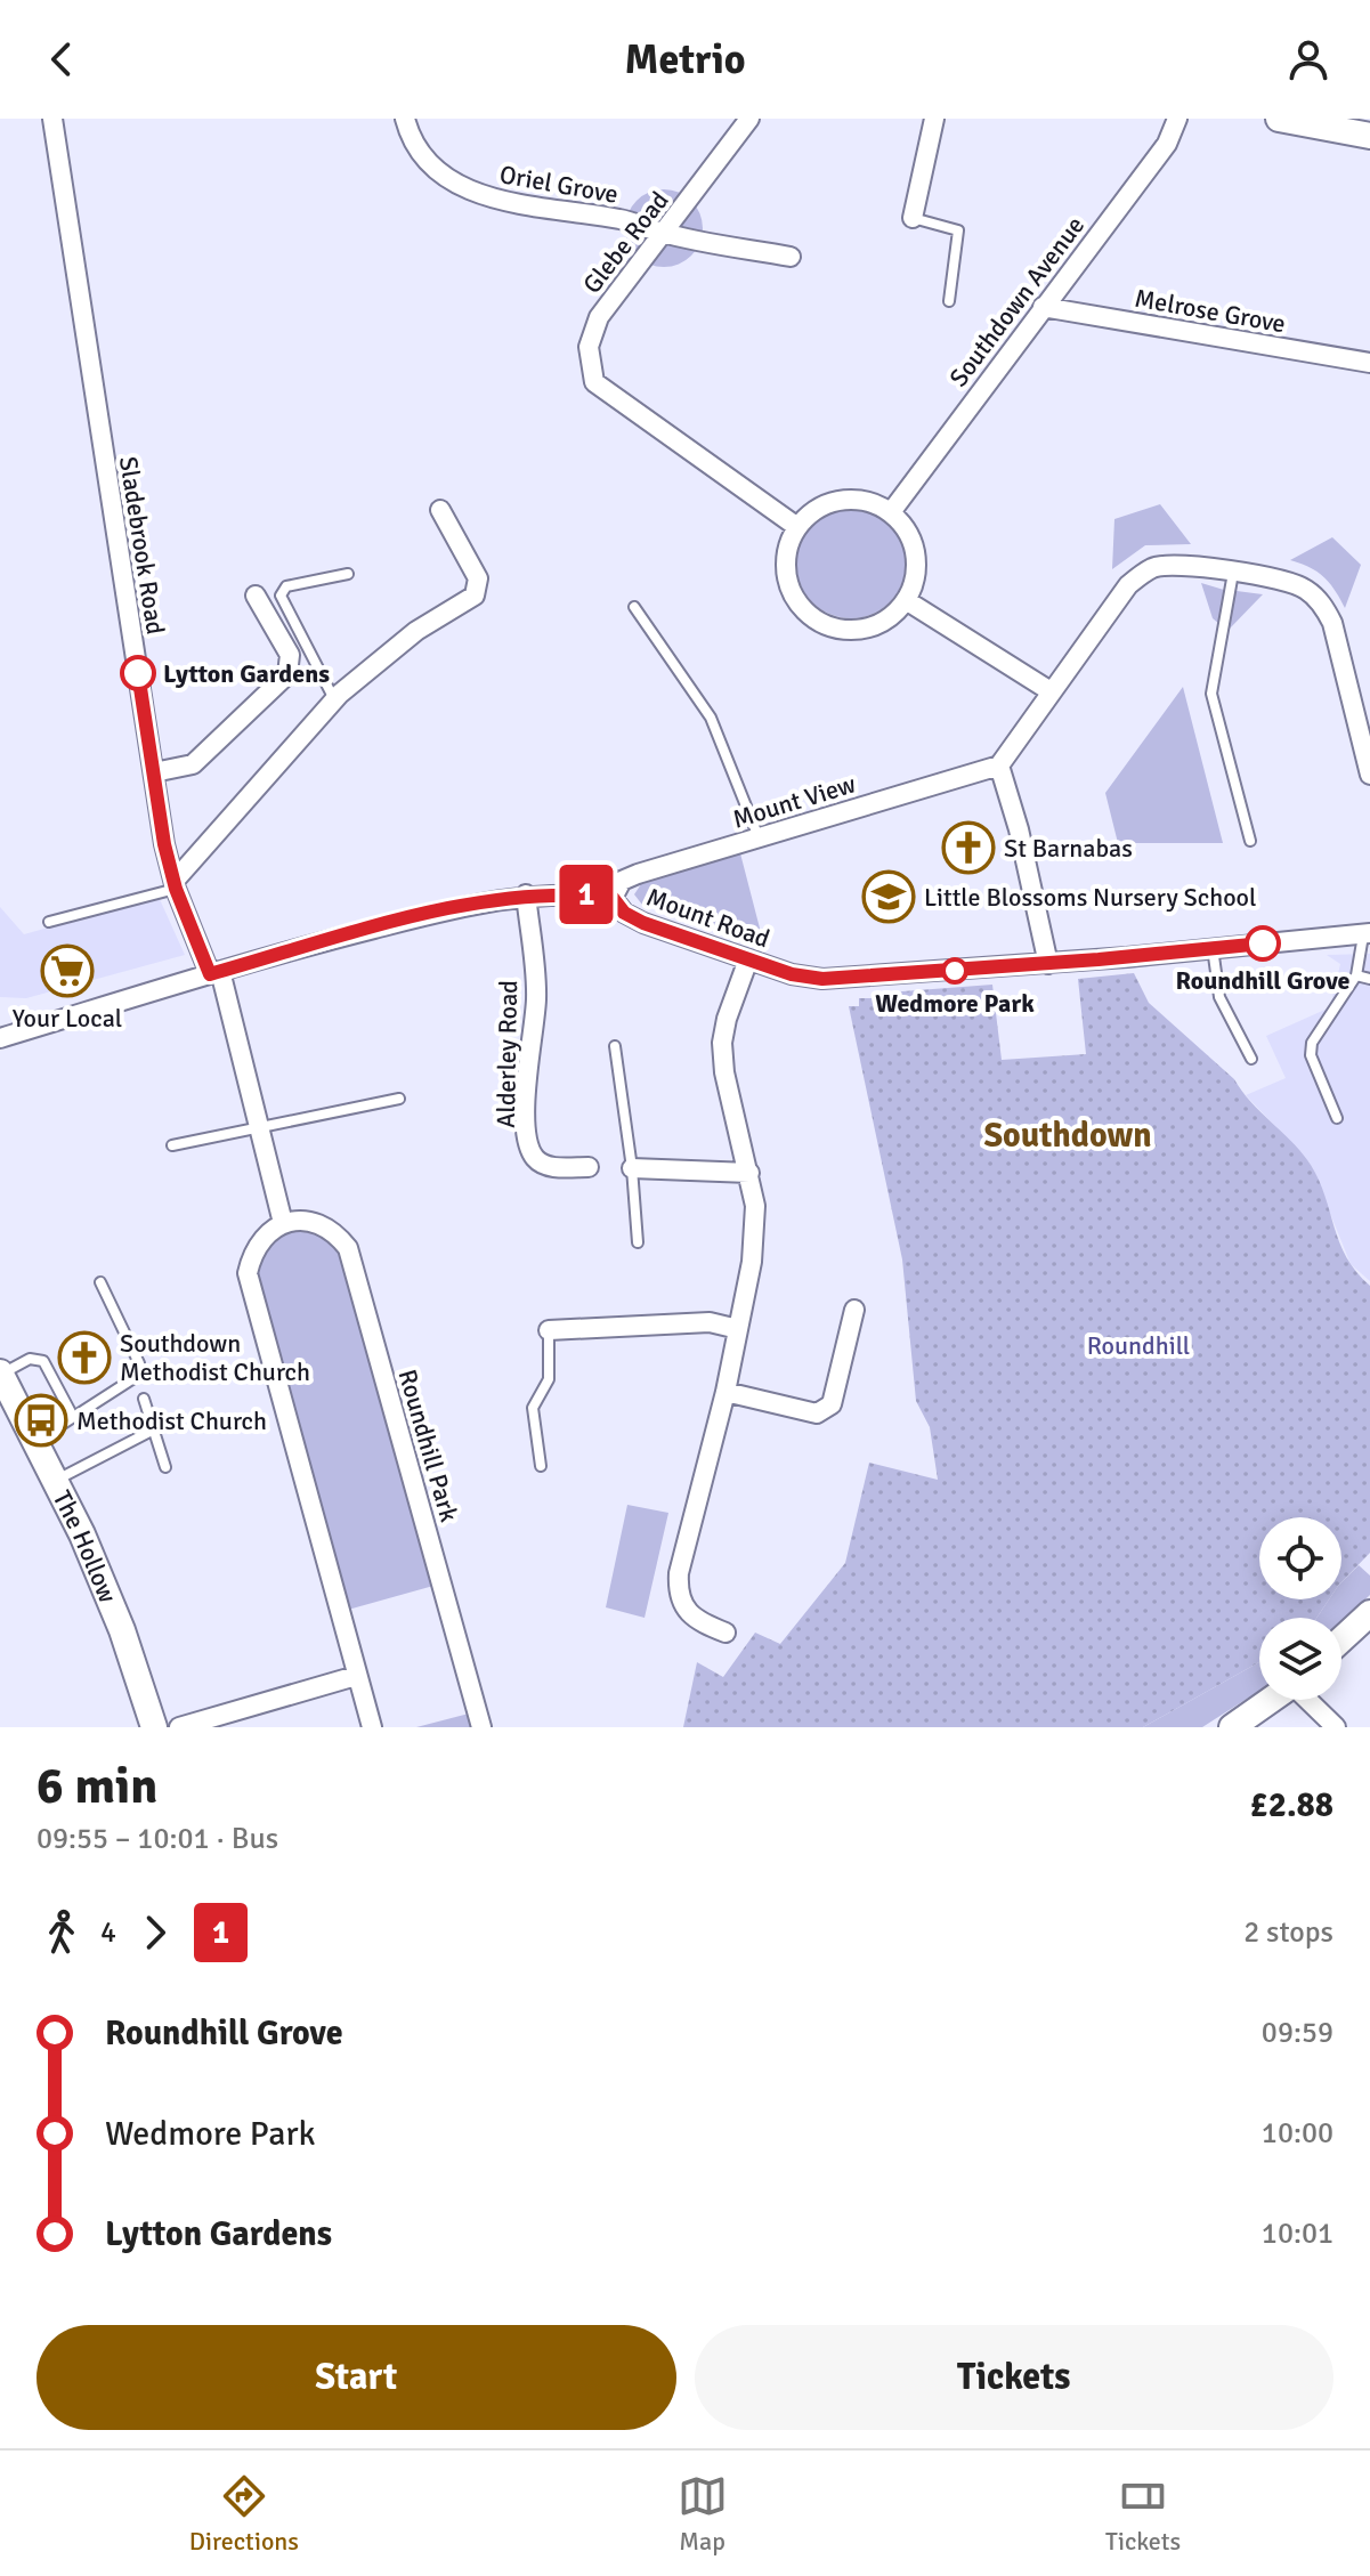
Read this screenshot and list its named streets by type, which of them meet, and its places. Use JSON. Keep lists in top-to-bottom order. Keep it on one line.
{"streets":{"street":["Oriel Grove","Glebe Road","Southdown Avenue","Melrose Grove","Sladebrook Road","Mount View","Mount Road","Alderley Road","Roundhill Park","The Hollow"]},"crossings":[["Oriel Grove","Glebe Road"],["Glebe Road","Southdown Avenue"],["Southdown Avenue","Melrose Grove"],["Sladebrook Road","Mount Road"],["Mount View","Mount Road"],["Mount Road","Alderley Road"]],"districts":["Southdown"],"parks":["Roundhill"],"places":{"other":["Lytton Gardens","Roundhill Grove","Wedmore Park"],"church":["St Barnabas","Southdown Methodist Church"],"school or university":["Little Blossoms Nursery School"],"supermarket":["Your Local"],"bus stop":["Methodist Church"]},"lines":["bus line 1"],"page":{"header":"Metrio","on_map":"1","heading":["6 min","09:55 – 10:01 · Bus","£2.88"],"legs":["4","1","2 stops"],"list":[{"name":"Roundhill Grove","value":"09:59"},{"name":"Wedmore Park","value":"10:00"},{"name":"Lytton Gardens","value":"10:01"}],"buttons":["Start","Tickets"],"tabs":["Directions","Map","Tickets"]}}
